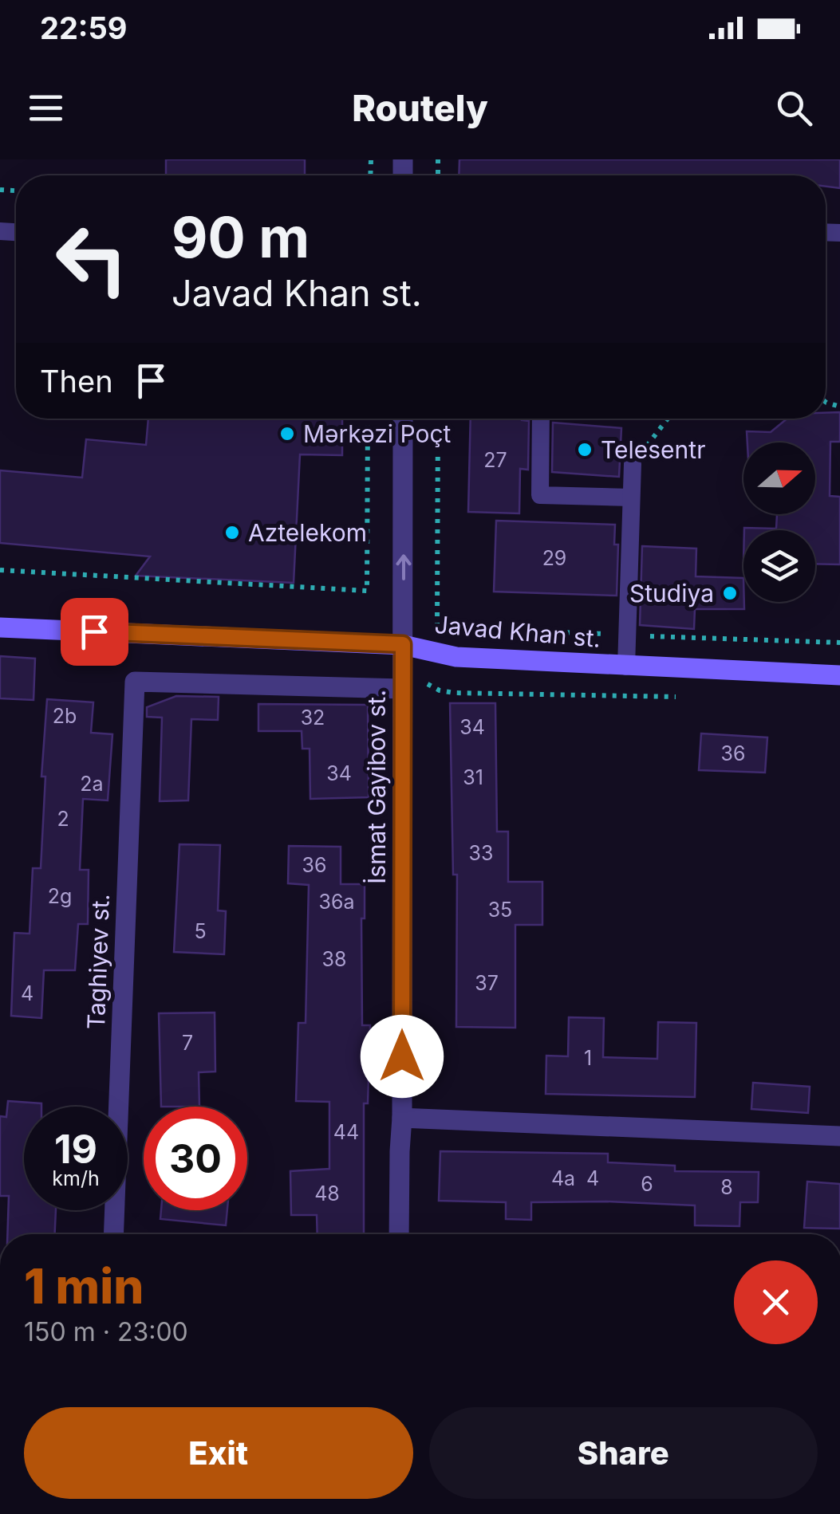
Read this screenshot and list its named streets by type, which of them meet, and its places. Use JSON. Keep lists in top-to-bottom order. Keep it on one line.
{"streets":{"street":["Javad Khan st.","İsmat Gayibov st.","Taghiyev st."]},"crossings":[["Javad Khan st.","İsmat Gayibov st."],["İsmat Gayibov st.","Taghiyev st."]],"places":["Mərkəzi Poçt","Telesentr","Aztelekom","Studiya"],"house_numbers":["27","29","2b","32","34","36","34","31","2a","2","33","36","2g","36a","35","5","38","37","4","7","1","44","4a","4","6","8","48"],"north":"right","page":{"status":"22:59","header":"Routely","turn":["90 m","Javad Khan st."],"then":"Then","speed":"19 km/h","limit":"30","heading":["1 min","150 m · 23:00"],"buttons":["Exit","Share"]}}
